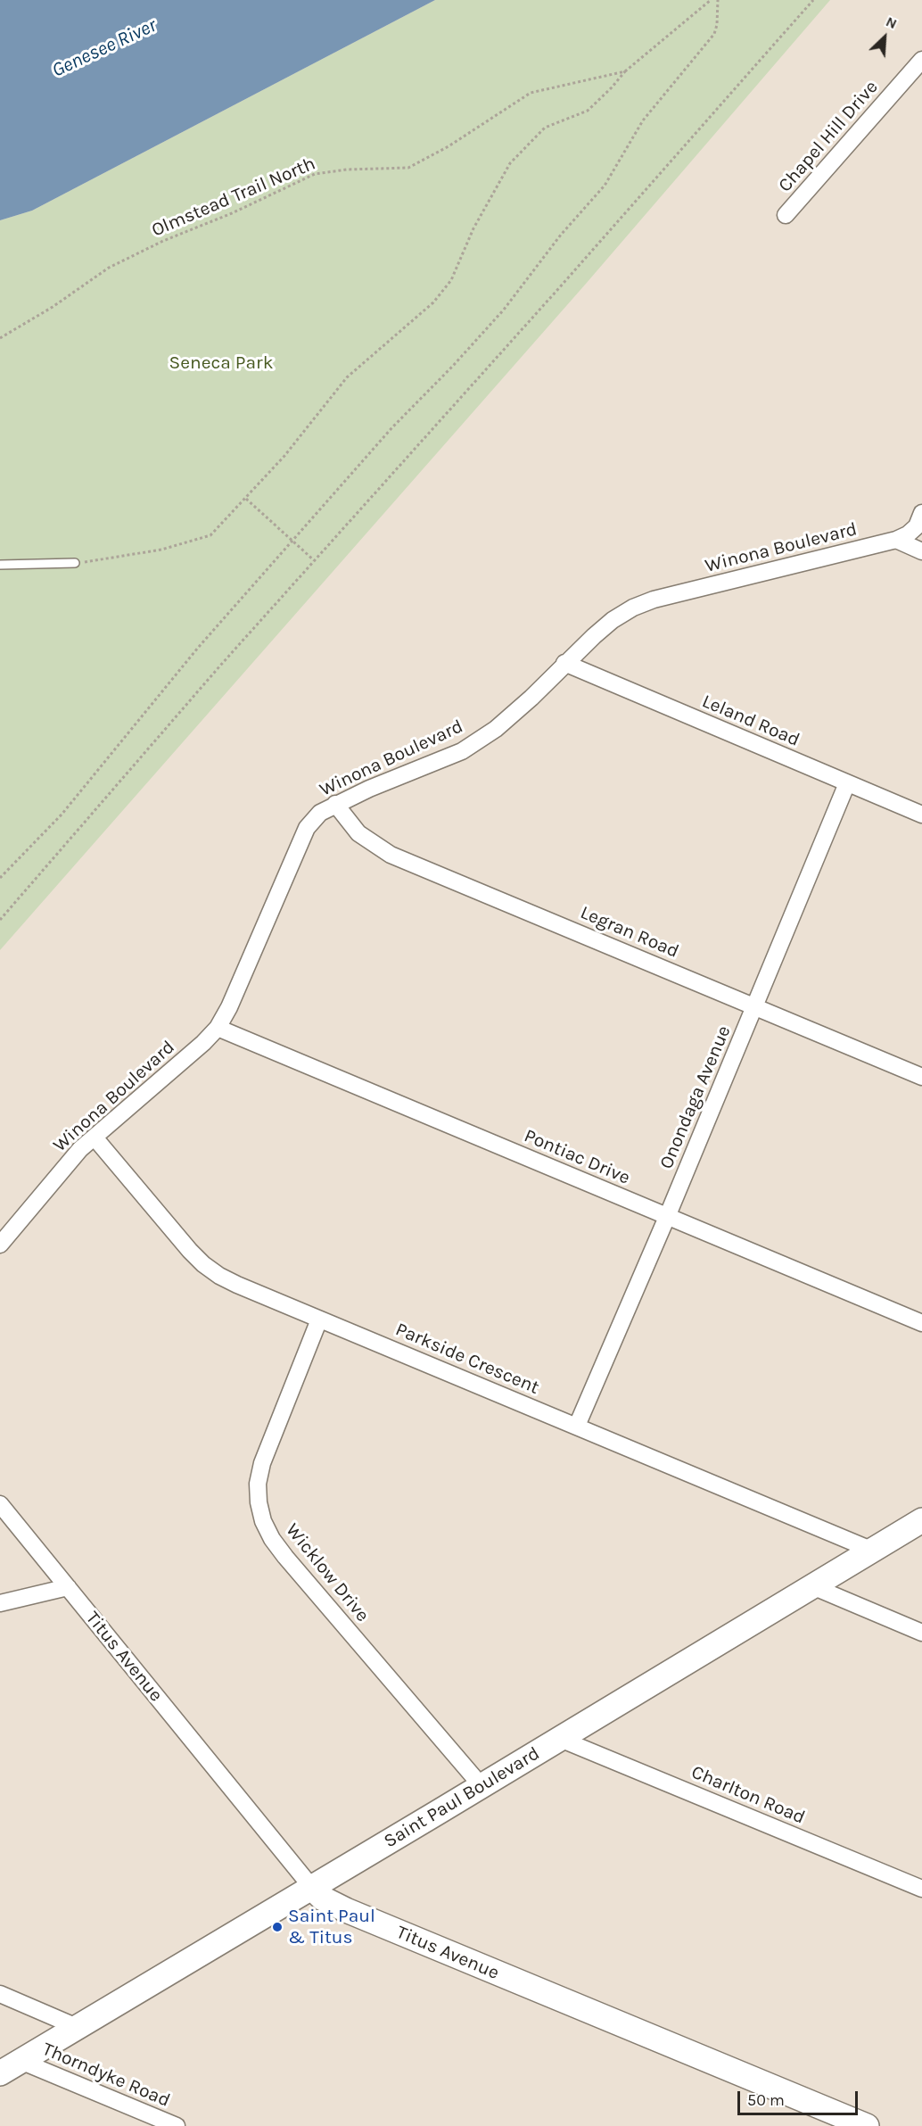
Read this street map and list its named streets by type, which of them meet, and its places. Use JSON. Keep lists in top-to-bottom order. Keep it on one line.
{"streets":{"main road":["Titus Avenue","Saint Paul Boulevard"],"street":["Chapel Hill Drive","Winona Boulevard","Leland Road","Legran Road","Onondaga Avenue","Pontiac Drive","Parkside Crescent","Wicklow Drive","Charlton Road","Thorndyke Road"],"path":["Olmstead Trail North"]},"crossings":[["Winona Boulevard","Leland Road"],["Winona Boulevard","Legran Road"],["Winona Boulevard","Pontiac Drive"],["Winona Boulevard","Parkside Crescent"],["Leland Road","Onondaga Avenue"],["Legran Road","Onondaga Avenue"],["Onondaga Avenue","Pontiac Drive"],["Onondaga Avenue","Parkside Crescent"],["Parkside Crescent","Wicklow Drive"],["Parkside Crescent","Saint Paul Boulevard"],["Wicklow Drive","Saint Paul Boulevard"],["Titus Avenue","Saint Paul Boulevard"],["Charlton Road","Saint Paul Boulevard"],["Saint Paul Boulevard","Thorndyke Road"]],"water":["Genesee River"],"parks":["Seneca Park"],"places":["Saint Paul & Titus"],"scale_bar":"50 m","north":"top right"}
